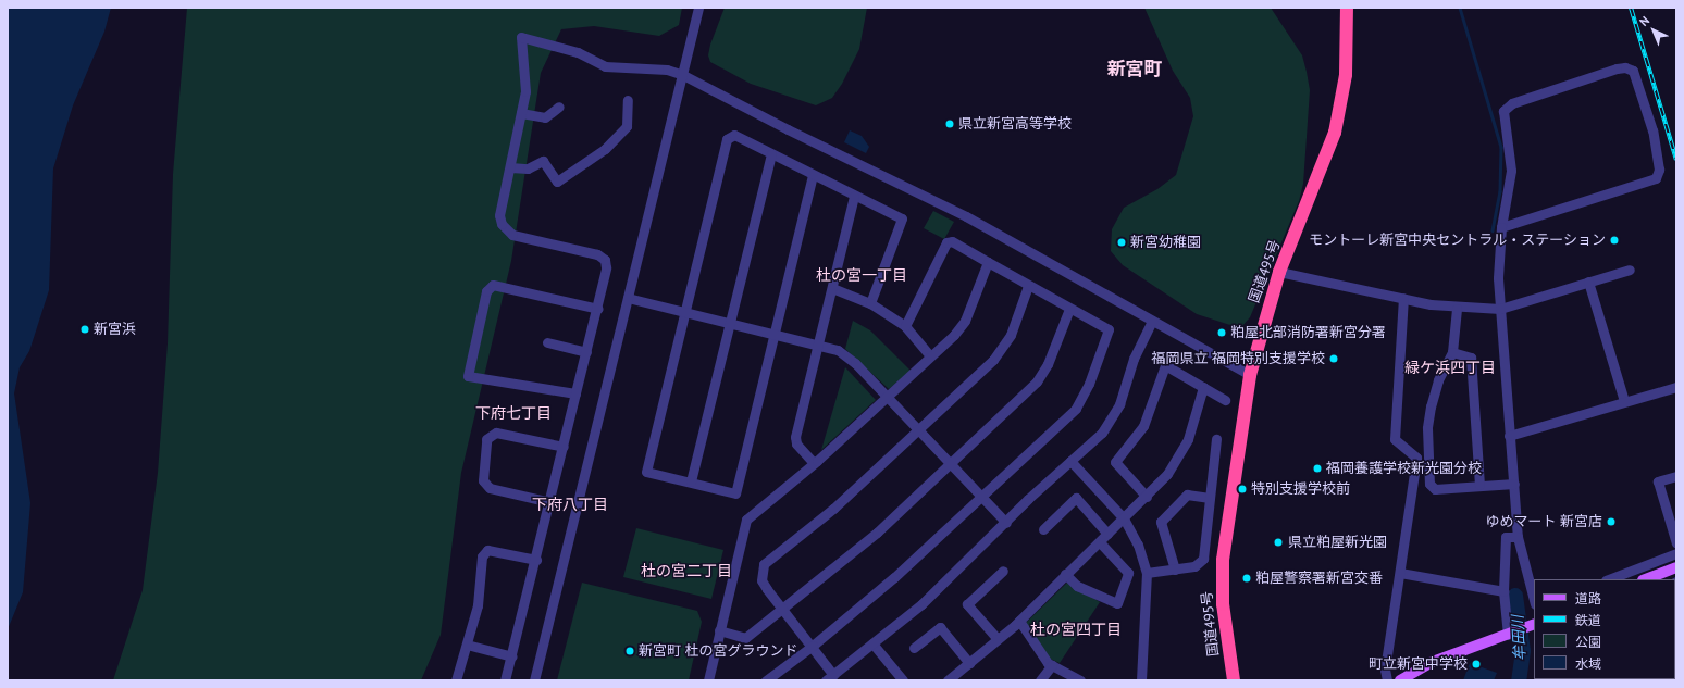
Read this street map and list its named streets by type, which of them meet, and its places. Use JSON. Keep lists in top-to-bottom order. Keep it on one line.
{"streets":{"highway":["国道495号"]},"districts":["新宮町","杜の宮一丁目","緑ケ浜四丁目","下府七丁目","下府八丁目","杜の宮二丁目","杜の宮四丁目"],"water":["牟田川"],"places":["県立新宮高等学校","モントーレ新宮中央セントラル・ステーション","新宮幼稚園","新宮浜","粕屋北部消防署新宮分署","福岡県立 福岡特別支援学校","福岡養護学校新光園分校","特別支援学校前","ゆめマート 新宮店","県立粕屋新光園","粕屋警察署新宮交番","新宮町 杜の宮グラウンド","町立新宮中学校"],"legend":["道路","鉄道","公園","水域"],"north":"top left"}
